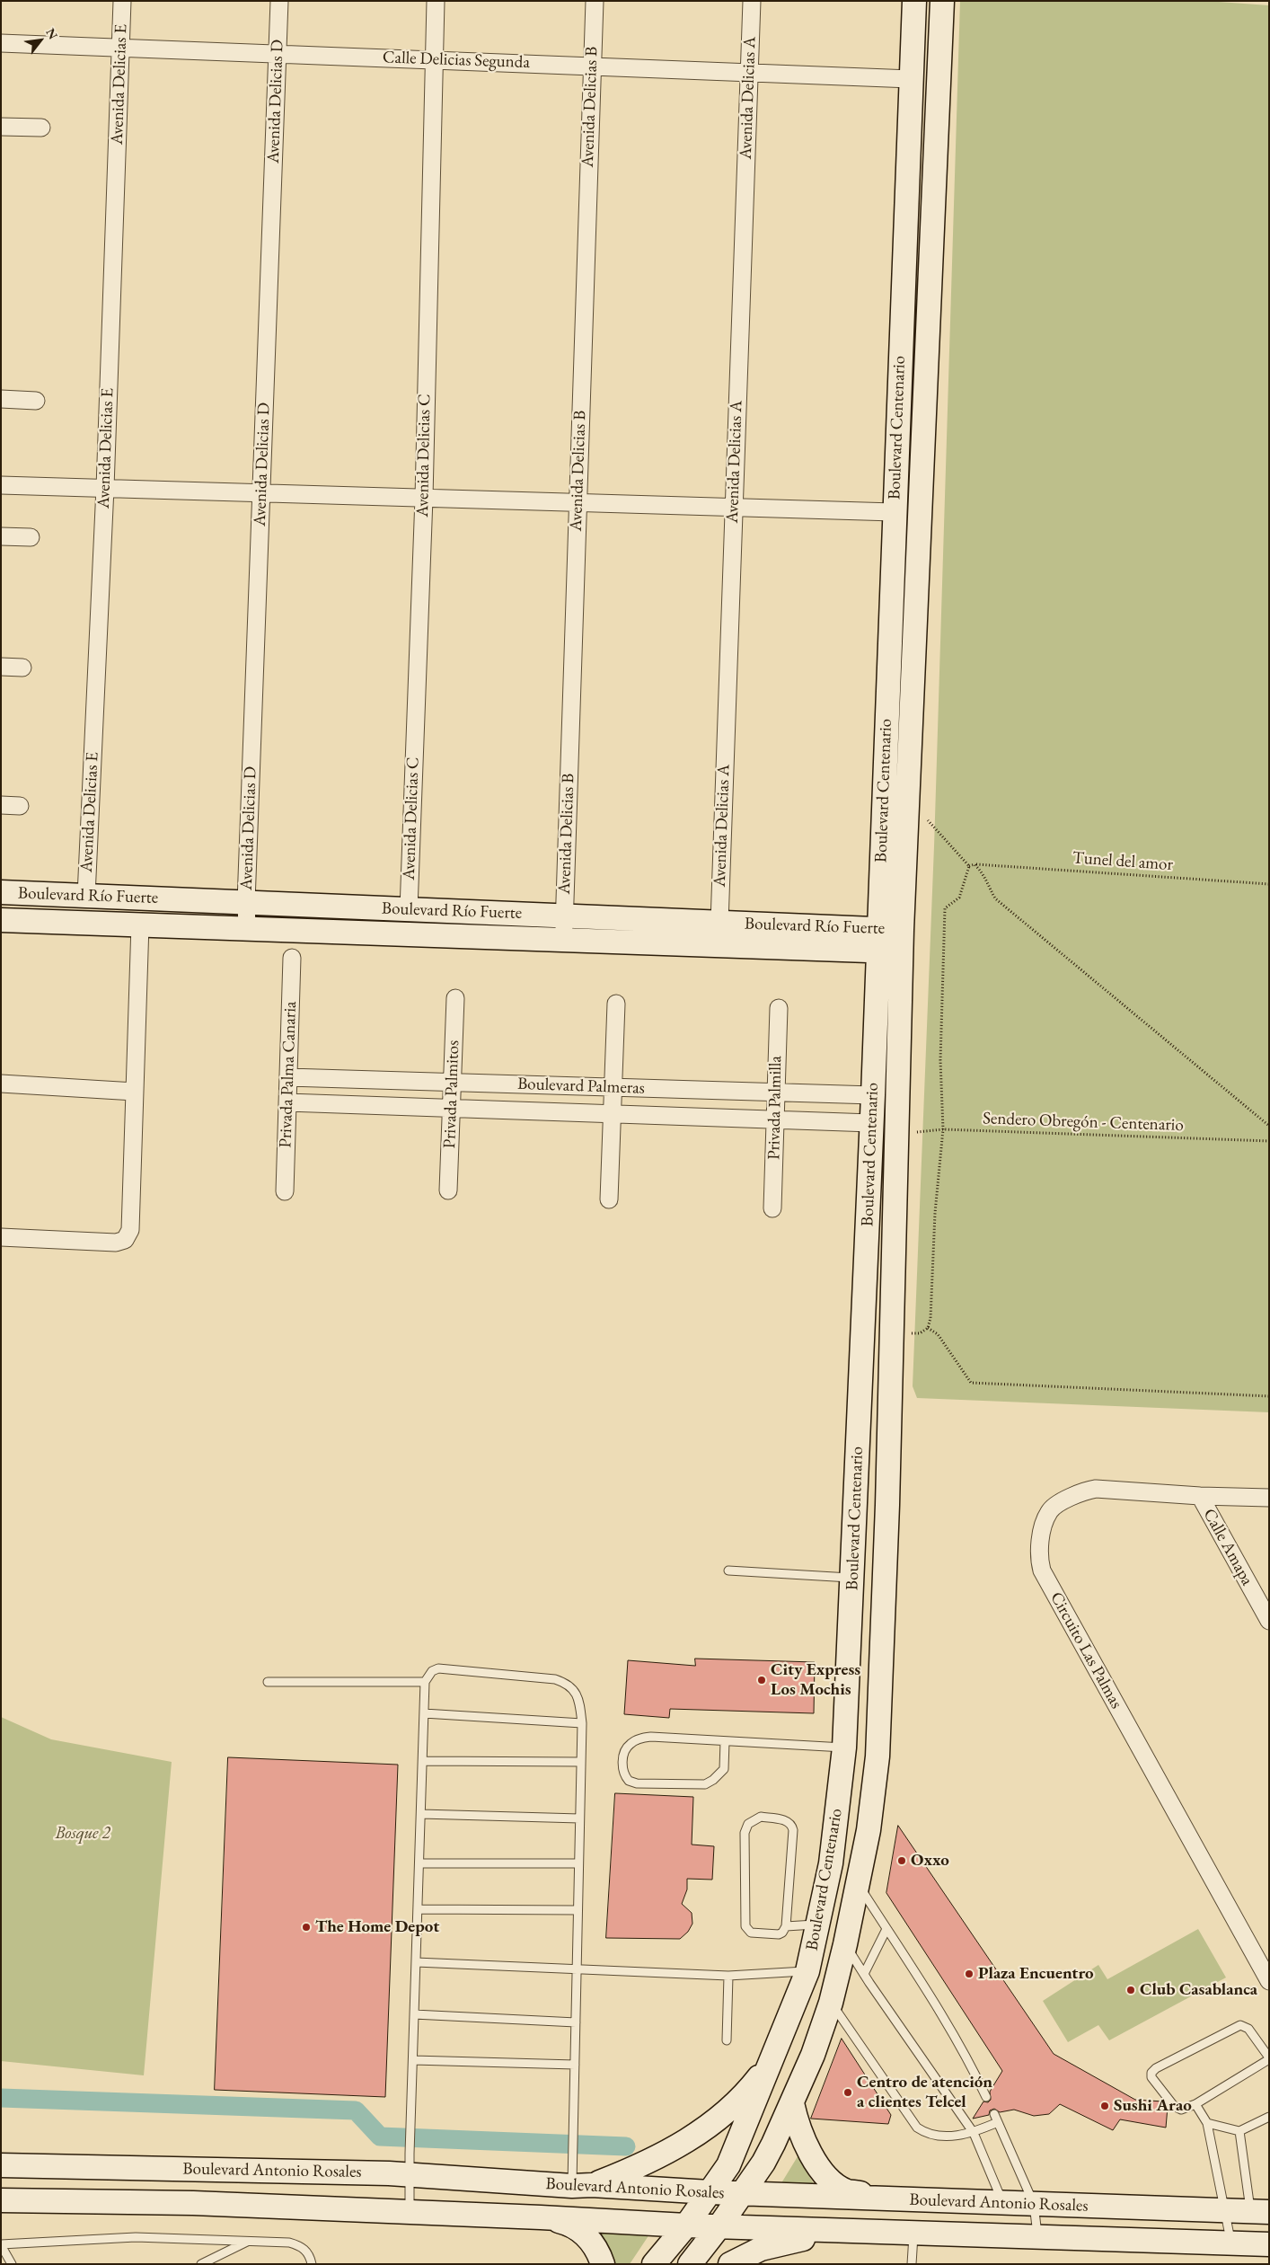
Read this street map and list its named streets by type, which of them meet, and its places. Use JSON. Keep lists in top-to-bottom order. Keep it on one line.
{"streets":{"main road":["Boulevard Centenario","Boulevard Río Fuerte","Boulevard Antonio Rosales"],"street":["Calle Delicias Segunda","Avenida Delicias E","Avenida Delicias A","Avenida Delicias D","Avenida Delicias B","Avenida Delicias C","Privada Palma Canaria","Boulevard Palmeras","Privada Palmitos","Privada Palmilla","Calle Amapa","Circuito Las Palmas"],"path":["Tunel del amor","Sendero Obregón - Centenario"]},"crossings":[["Calle Delicias Segunda","Avenida Delicias E"],["Calle Delicias Segunda","Avenida Delicias A"],["Calle Delicias Segunda","Avenida Delicias D"],["Calle Delicias Segunda","Avenida Delicias B"],["Calle Delicias Segunda","Boulevard Centenario"],["Calle Delicias Segunda","Avenida Delicias C"],["Avenida Delicias E","Boulevard Río Fuerte"],["Avenida Delicias A","Boulevard Río Fuerte"],["Avenida Delicias D","Boulevard Río Fuerte"],["Avenida Delicias B","Boulevard Río Fuerte"],["Boulevard Centenario","Boulevard Río Fuerte"],["Boulevard Centenario","Boulevard Palmeras"],["Boulevard Centenario","Sendero Obregón - Centenario"],["Boulevard Centenario","Boulevard Antonio Rosales"],["Avenida Delicias C","Boulevard Río Fuerte"],["Privada Palma Canaria","Boulevard Palmeras"],["Boulevard Palmeras","Privada Palmitos"],["Boulevard Palmeras","Privada Palmilla"],["Calle Amapa","Circuito Las Palmas"]],"parks":["Bosque 2"],"places":["City Express Los Mochis","Oxxo","The Home Depot","Plaza Encuentro","Club Casablanca","Centro de atención a clientes Telcel","Sushi Arao"],"north":"top right"}
